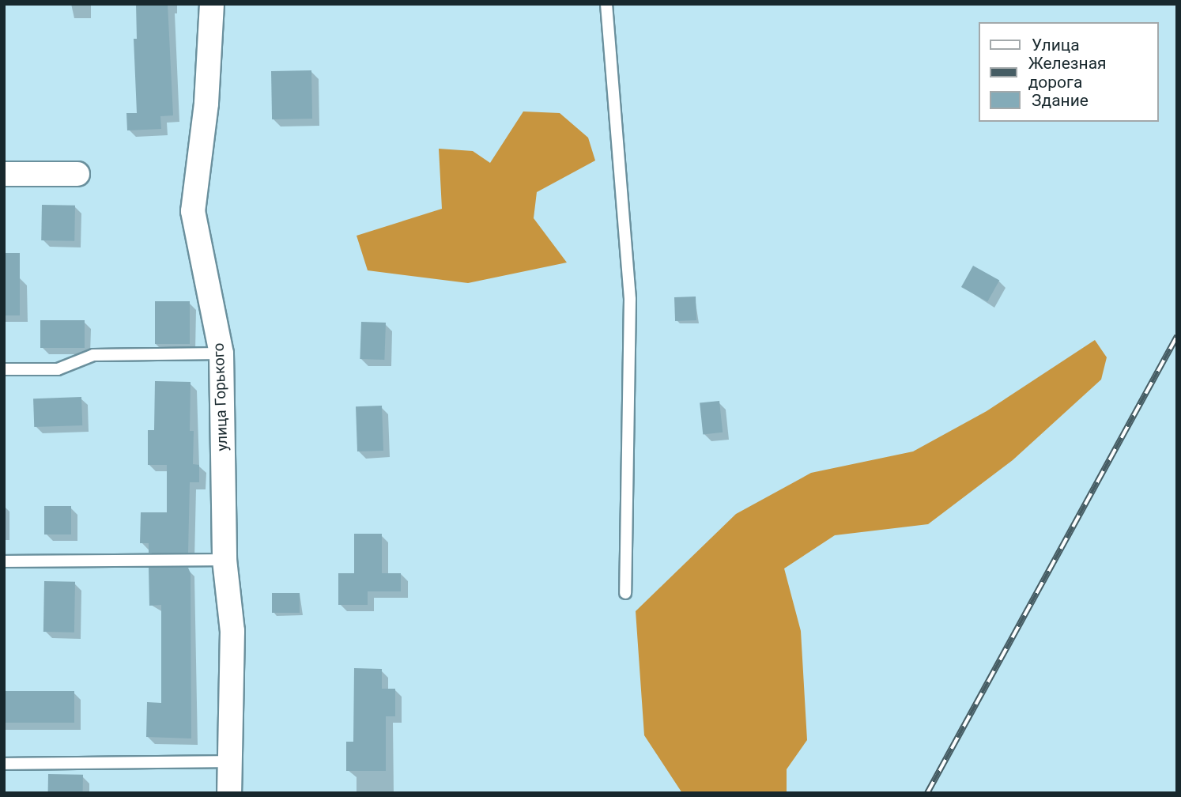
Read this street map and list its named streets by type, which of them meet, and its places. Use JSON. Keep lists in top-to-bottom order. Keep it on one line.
{"streets":{"street":["улица Горького"]},"legend":["Улица","Железная дорога","Здание"]}
